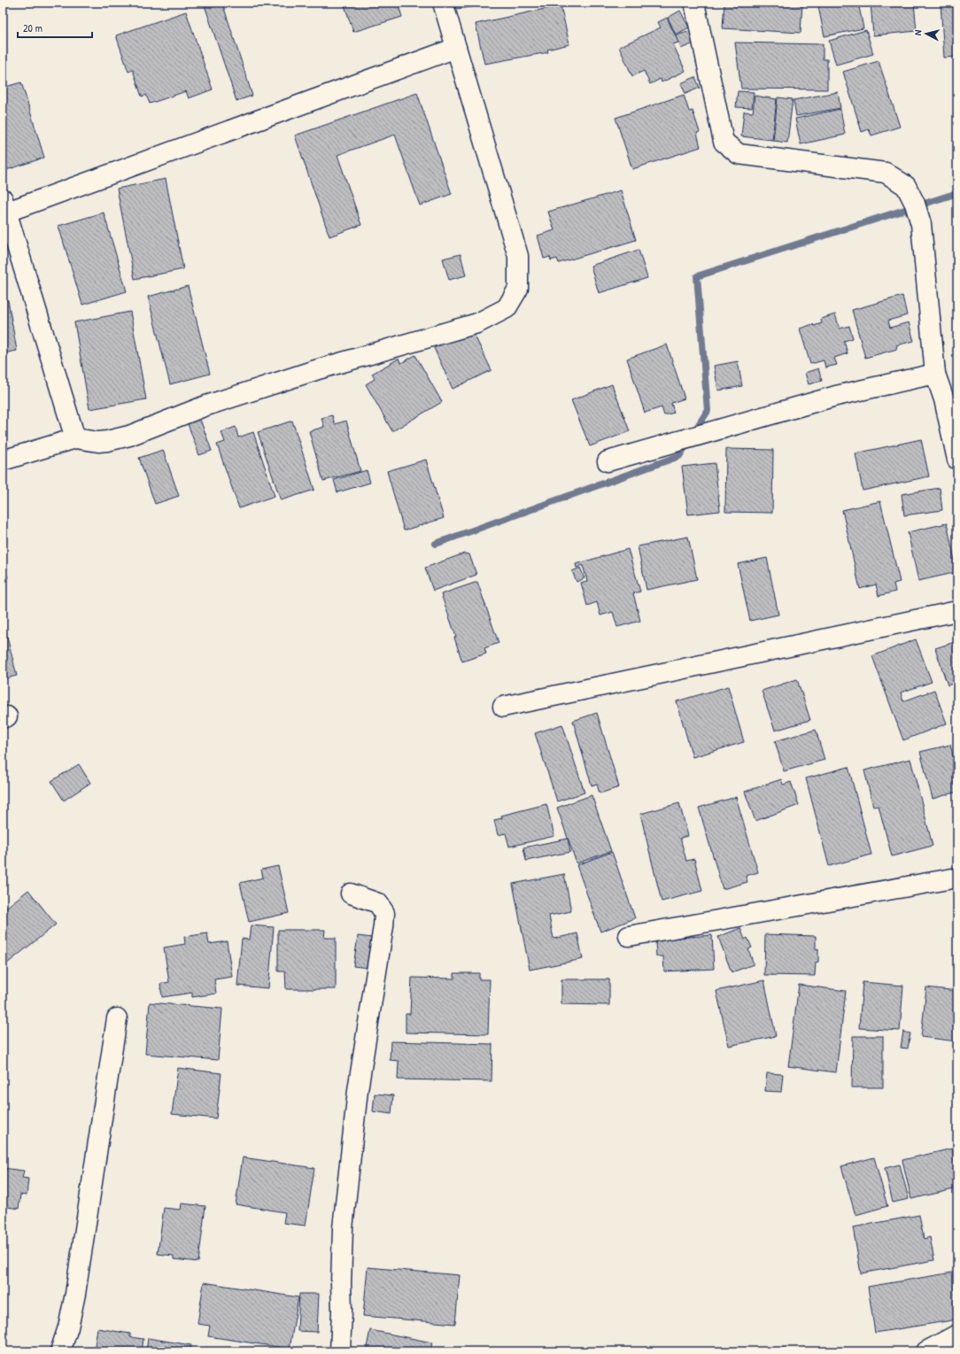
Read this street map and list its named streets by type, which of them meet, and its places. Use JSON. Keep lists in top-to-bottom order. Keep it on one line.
{"scale_bar":"20 m","north":"left"}
